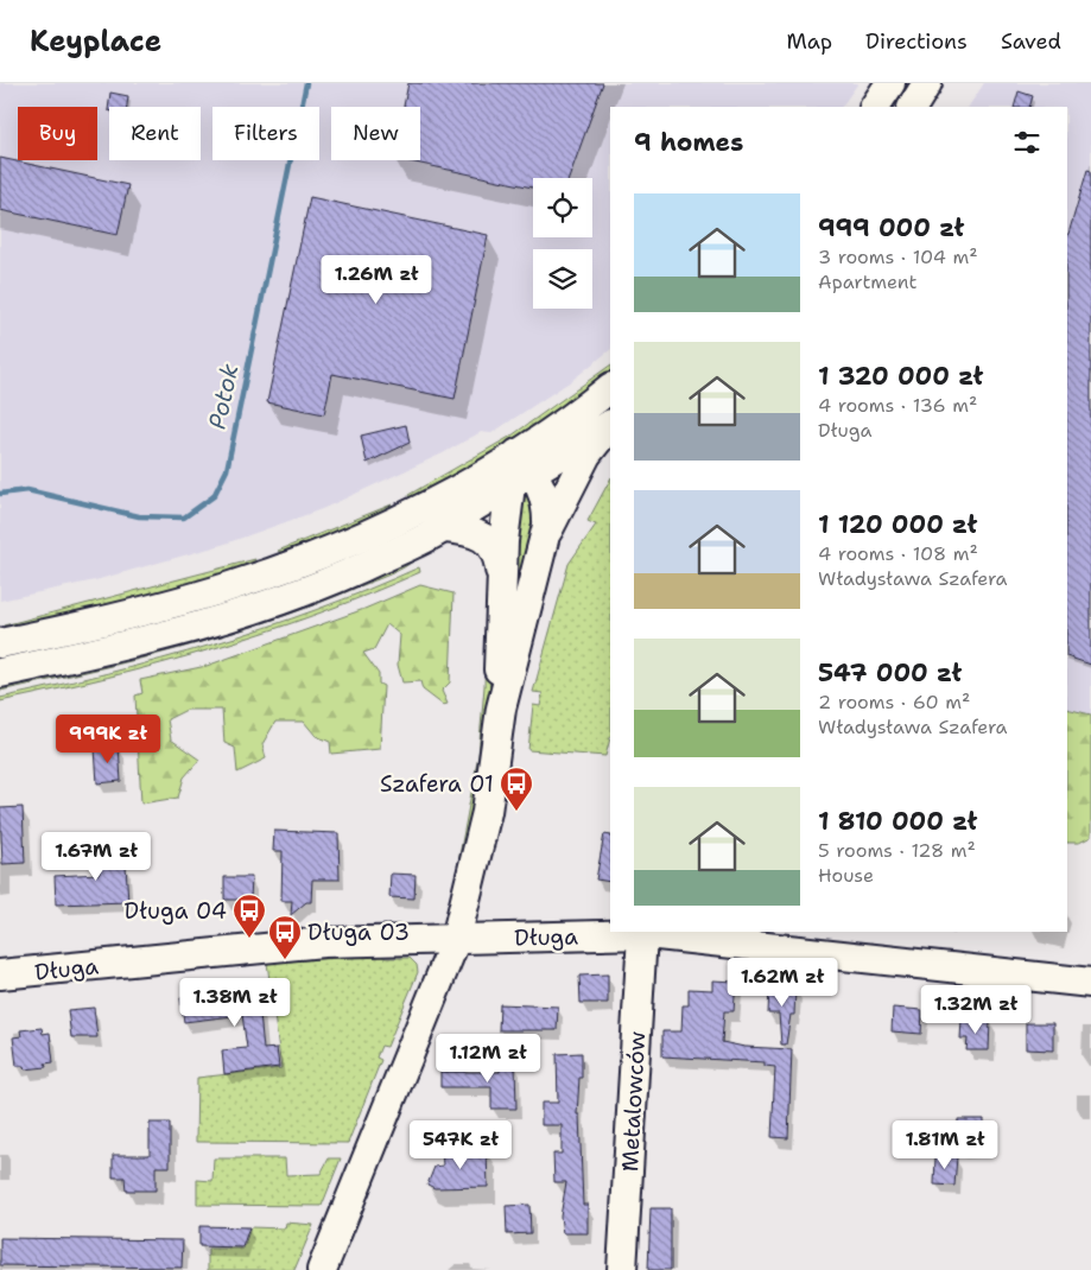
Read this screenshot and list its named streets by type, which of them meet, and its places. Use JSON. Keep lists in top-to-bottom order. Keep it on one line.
{"streets":{"street":["Długa","Metalowców"]},"crossings":[["Długa","Metalowców"]],"water":["Potok"],"places":{"bus stop":["Szafera 01","Długa 04","Długa 03"]},"page":{"header":"Keyplace","nav":["Map","Directions","Saved"],"chip":["Buy","Rent","Filters","New"],"heading":"9 homes","list":[{"name":"999 000 zł","note":"3 rooms · 104 m² · Apartment"},{"name":"1 320 000 zł","note":"4 rooms · 136 m² · Długa"},{"name":"1 120 000 zł","note":"4 rooms · 108 m² · Władysława Szafera"},{"name":"547 000 zł","note":"2 rooms · 60 m² · Władysława Szafera"},{"name":"1 810 000 zł","note":"5 rooms · 128 m² · House"}],"price":["1.26M zł","999K zł","1.67M zł","1.62M zł","1.38M zł","1.32M zł","1.12M zł","547K zł","1.81M zł"]}}
